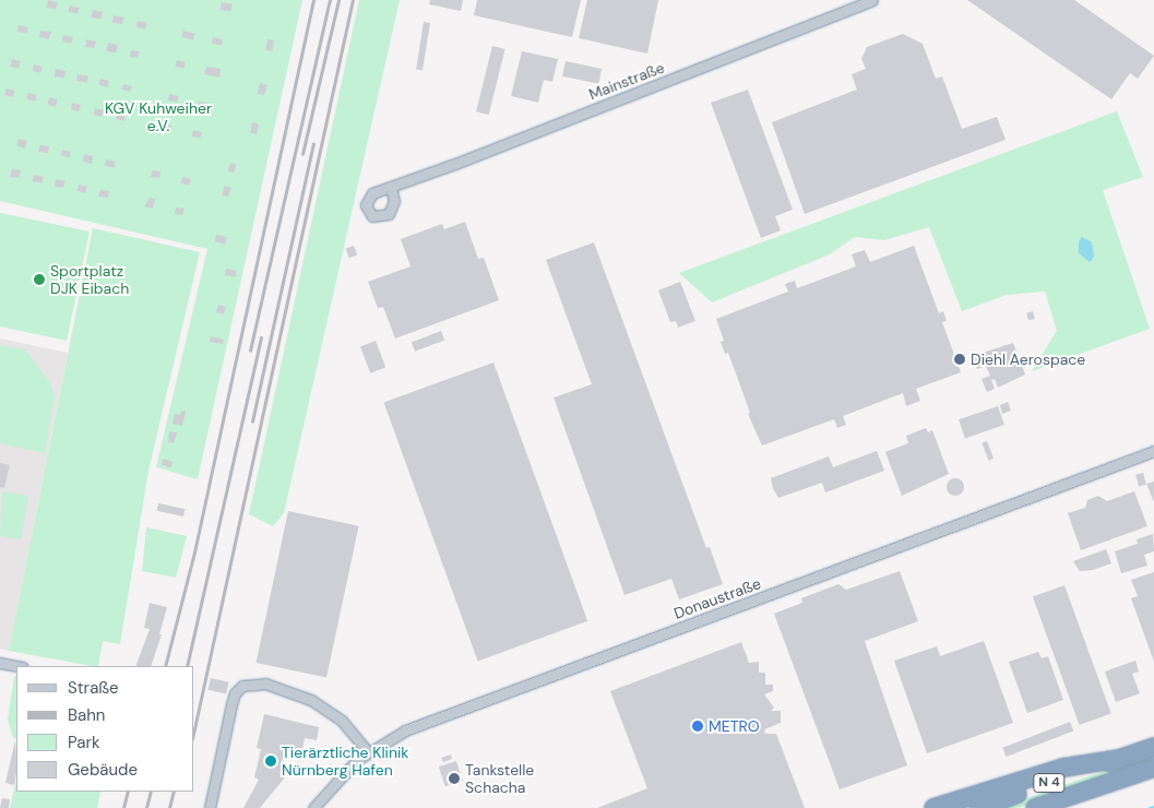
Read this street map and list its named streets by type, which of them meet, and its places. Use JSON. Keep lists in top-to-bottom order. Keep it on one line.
{"streets":{"highway":["N 4"],"street":["Mainstraße","Donaustraße"]},"parks":["KGV Kuhweiher e.V."],"places":["Sportplatz DJK Eibach","Diehl Aerospace","METRO","Tierärztliche Klinik Nürnberg Hafen","Tankstelle Schacha"],"legend":["Straße","Bahn","Park","Gebäude"]}
